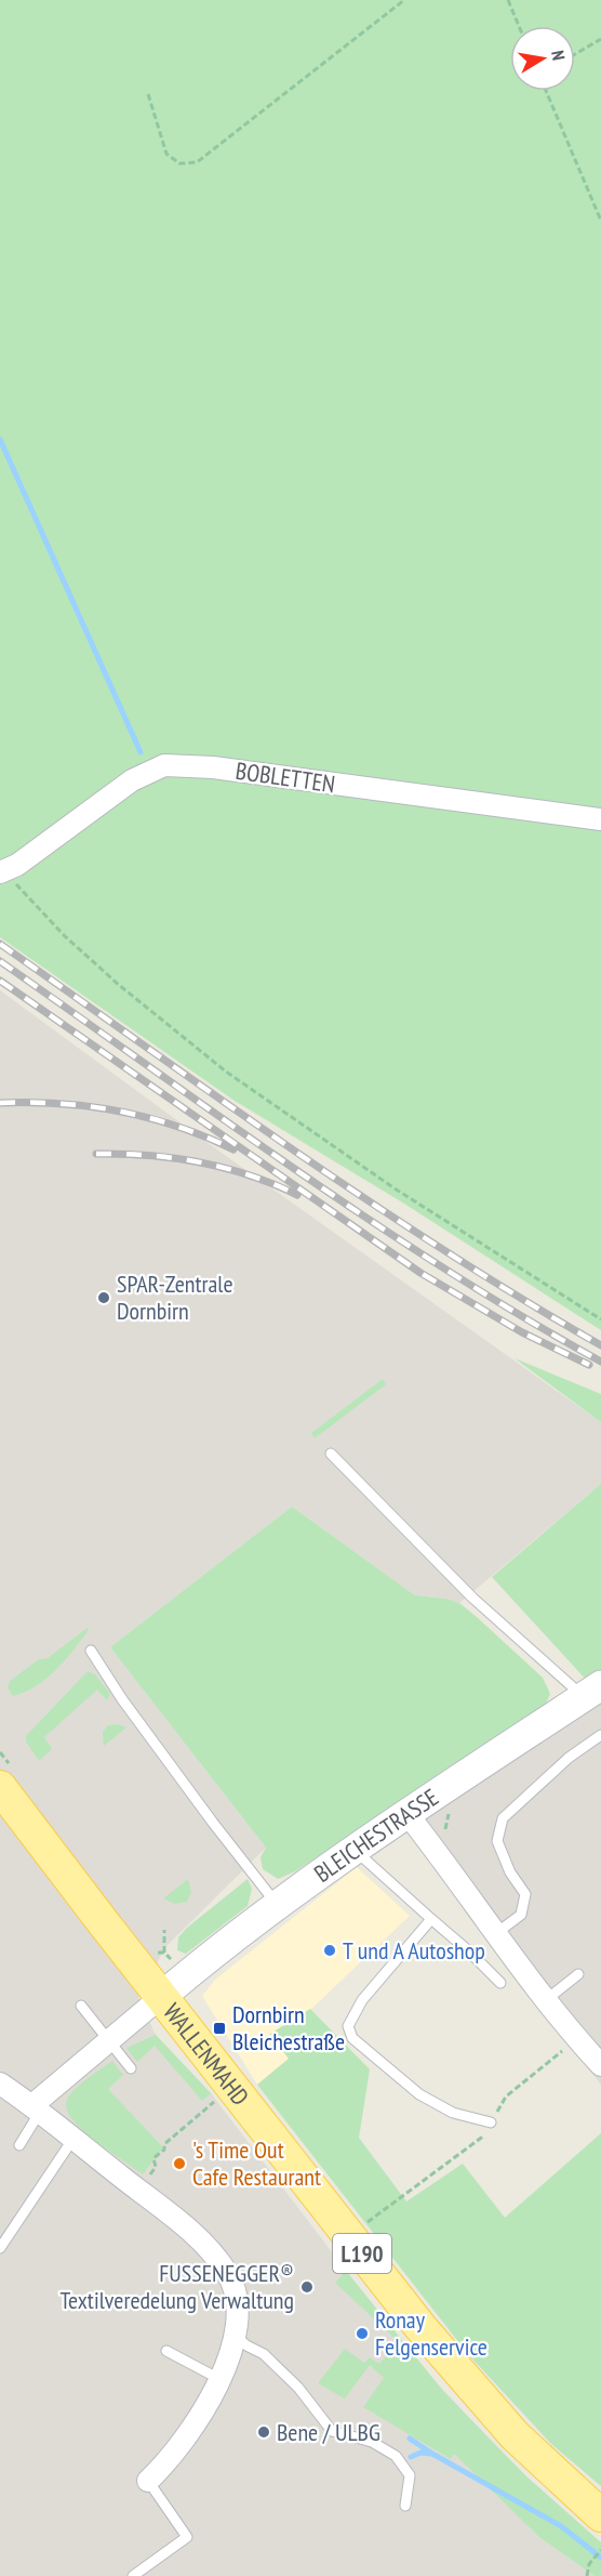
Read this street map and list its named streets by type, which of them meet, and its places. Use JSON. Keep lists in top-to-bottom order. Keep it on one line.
{"streets":{"main road":["BLEICHESTRASSE","WALLENMAHD","L190"],"street":["BOBLETTEN"]},"crossings":[["BLEICHESTRASSE","WALLENMAHD"]],"places":{"other":["SPAR-Zentrale Dornbirn","T und A Autoshop","'s Time Out Cafe Restaurant","FUSSENEGGER® Textilveredelung Verwaltung","Ronay Felgenservice","Bene / ULBG"],"transit":["Dornbirn Bleichestraße"]},"north":"right"}
